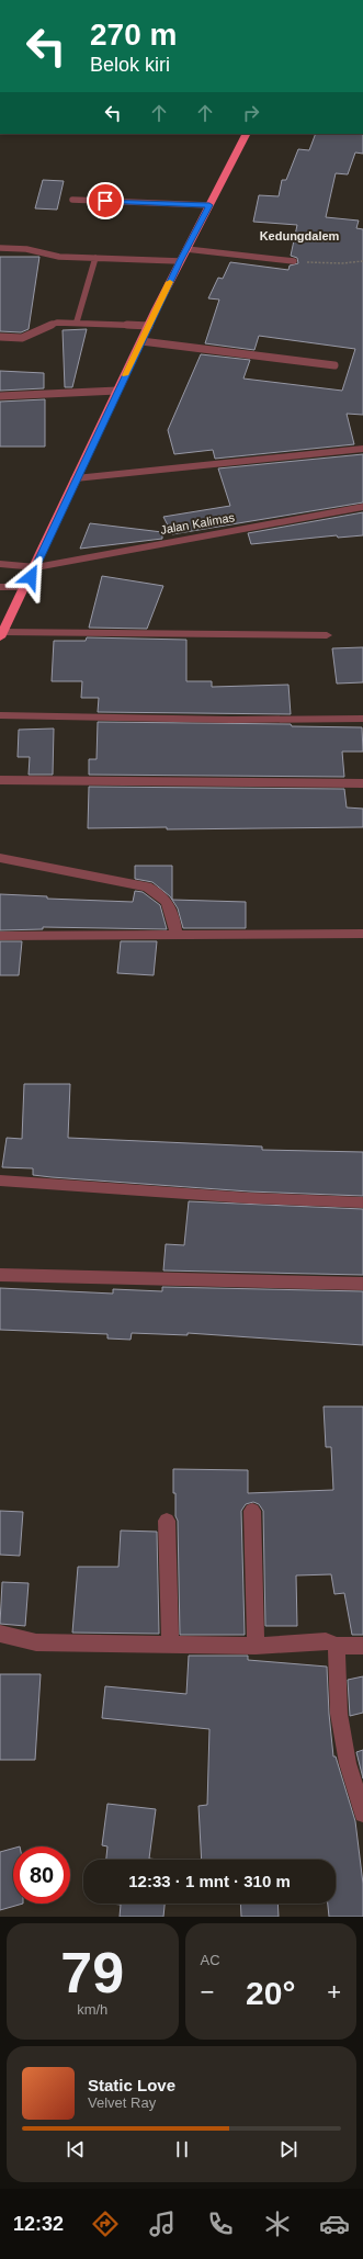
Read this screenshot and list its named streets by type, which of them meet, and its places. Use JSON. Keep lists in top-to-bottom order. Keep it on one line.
{"streets":{"street":["Jalan Kalimas"]},"districts":["Kedungdalem"],"page":{"turn":["270 m","Belok kiri"],"limit":"80","trip":"12:33 · 1 mnt · 310 m","tile":[["79","km/h"],"AC"],"heat":["−","20°","+"],"song":["Static Love","Velvet Ray"],"tabs":"12:32"}}
